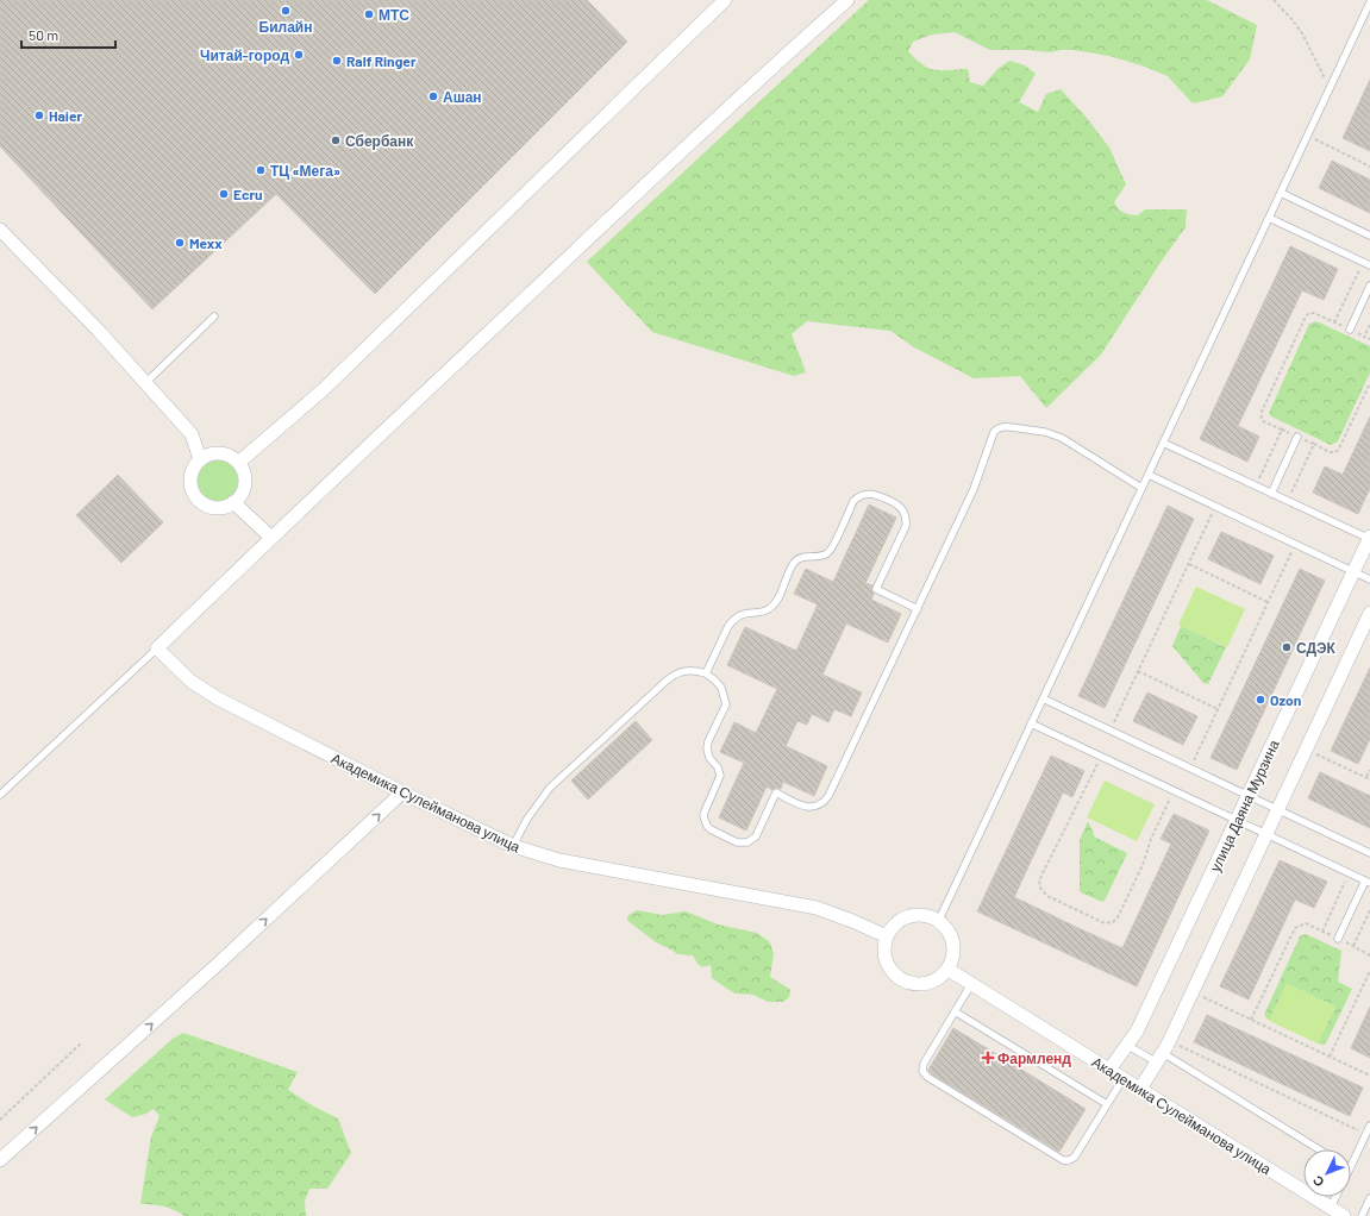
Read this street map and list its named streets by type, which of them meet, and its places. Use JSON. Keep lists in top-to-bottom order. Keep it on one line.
{"streets":{"street":["Академика Сулейманова улица","улица Даяна Мурзина"]},"crossings":[["Академика Сулейманова улица","улица Даяна Мурзина"]],"places":{"other":["Билайн","МТС","Читай-город","Ralf Ringer","Ашан","Haier","Сбербанк","ТЦ «Мега»","Ecru","Mexx","СДЭК","Ozon"],"health":["Фармленд"]},"scale_bar":"50 m","north":"bottom left"}
